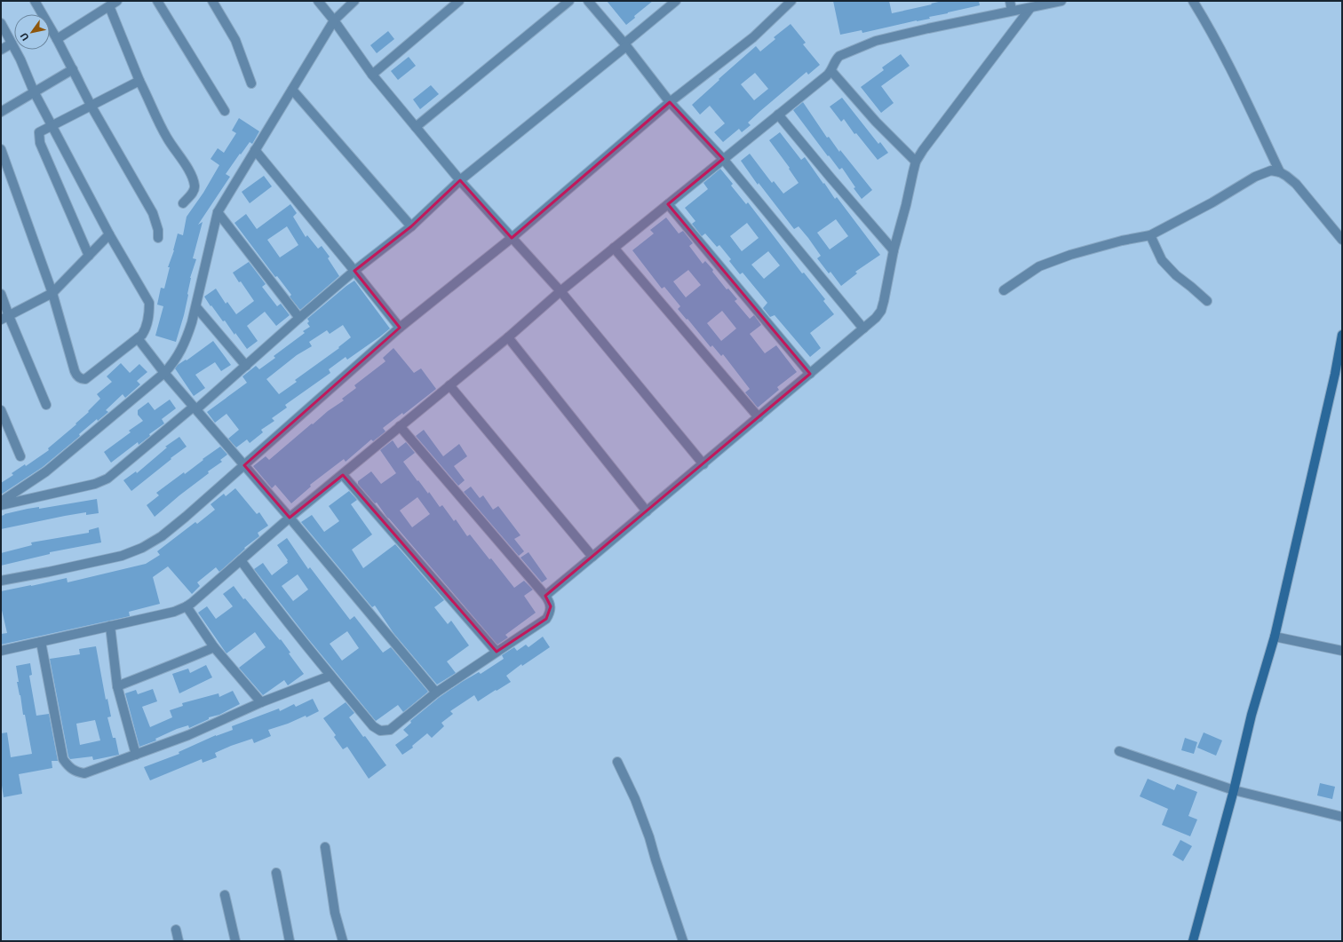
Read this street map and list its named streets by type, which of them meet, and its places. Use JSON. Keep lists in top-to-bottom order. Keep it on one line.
{"north":"bottom left"}
